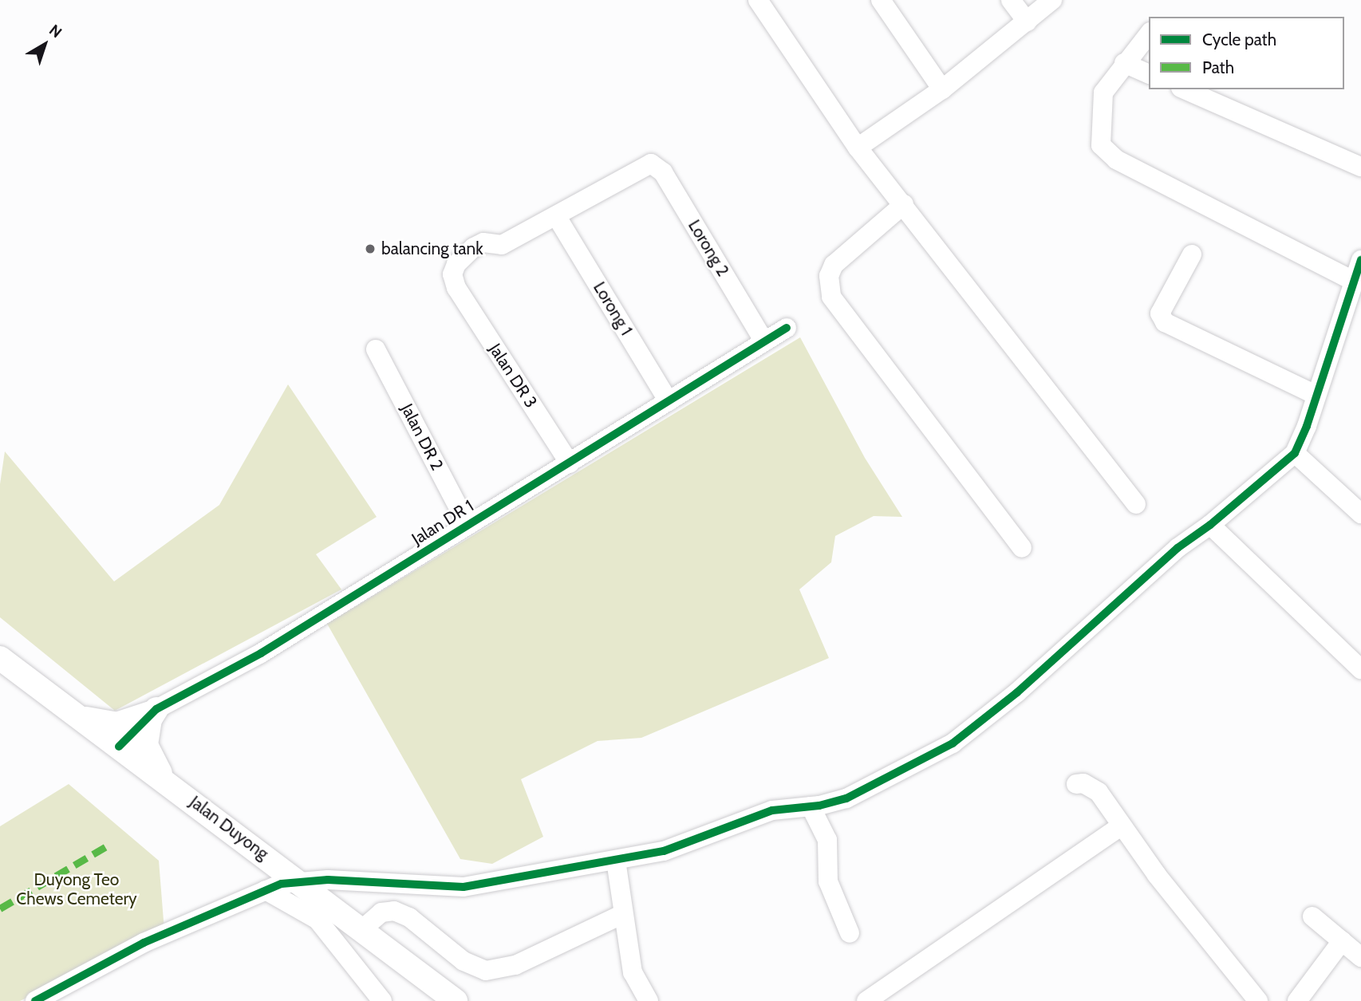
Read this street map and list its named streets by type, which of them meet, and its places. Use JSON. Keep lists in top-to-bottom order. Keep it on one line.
{"streets":{"main road":["Jalan Duyong"],"street":["Lorong 2","Lorong 1","Jalan DR 3","Jalan DR 2","Jalan DR 1"]},"crossings":[["Lorong 2","Lorong 1"],["Lorong 2","Jalan DR 3"],["Lorong 2","Jalan DR 1"],["Lorong 1","Jalan DR 3"],["Lorong 1","Jalan DR 1"],["Jalan DR 3","Jalan DR 1"],["Jalan DR 2","Jalan DR 1"],["Jalan DR 1","Jalan Duyong"]],"parks":["Duyong Teo Chews Cemetery"],"places":["balancing tank"],"legend":["Cycle path","Path"],"north":"top right"}
